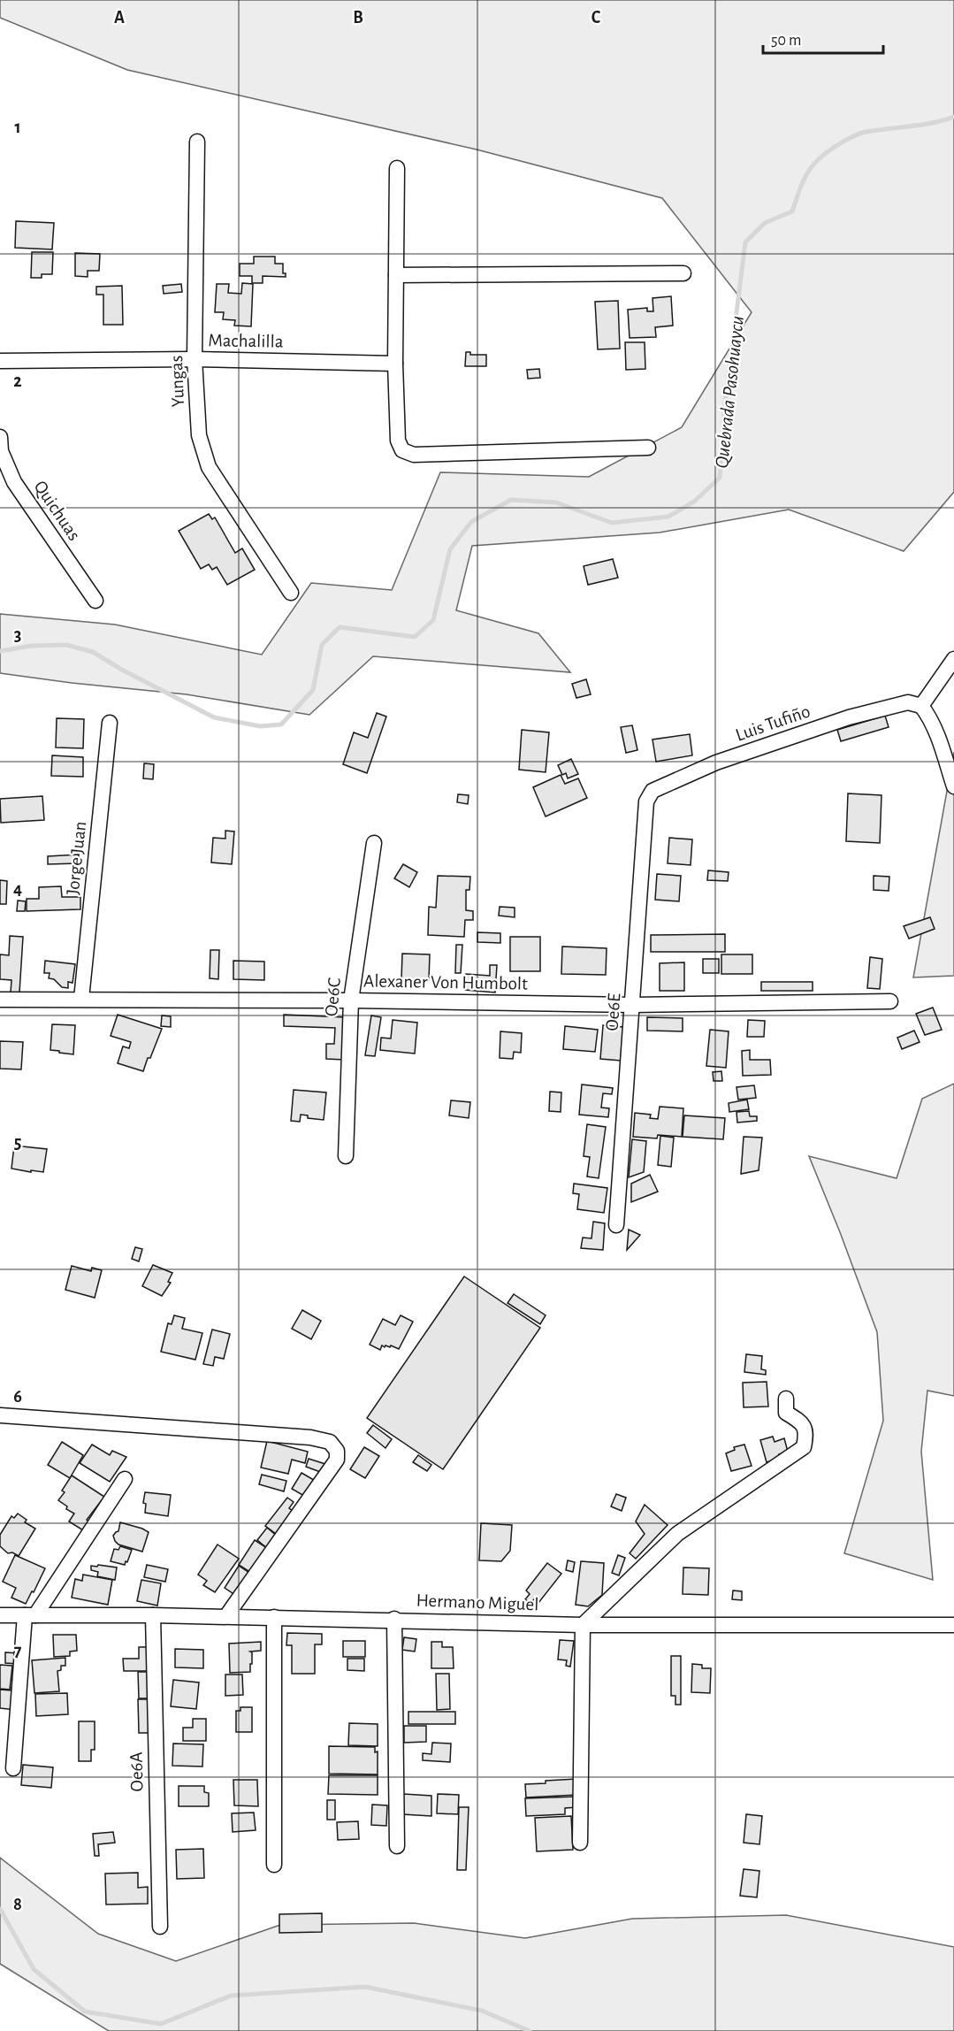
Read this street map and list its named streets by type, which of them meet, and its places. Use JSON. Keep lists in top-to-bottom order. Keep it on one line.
{"streets":{"street":["Machalilla","Yungas","Quichuas","Luis Tufiño","Jorge Juan","Alexaner Von Humbolt","Oe6C","Oe6E","Hermano Miguel","Oe6A"]},"crossings":[["Machalilla","Yungas"],["Luis Tufiño","Oe6E"],["Jorge Juan","Alexaner Von Humbolt"],["Alexaner Von Humbolt","Oe6C"],["Alexaner Von Humbolt","Oe6E"],["Hermano Miguel","Oe6A"]],"water":["Quebrada Pasohuaycu"],"scale_bar":"50 m","grid":{"columns":["A","B","C"],"rows":["1","2","3","4","5","6","7","8"]}}
